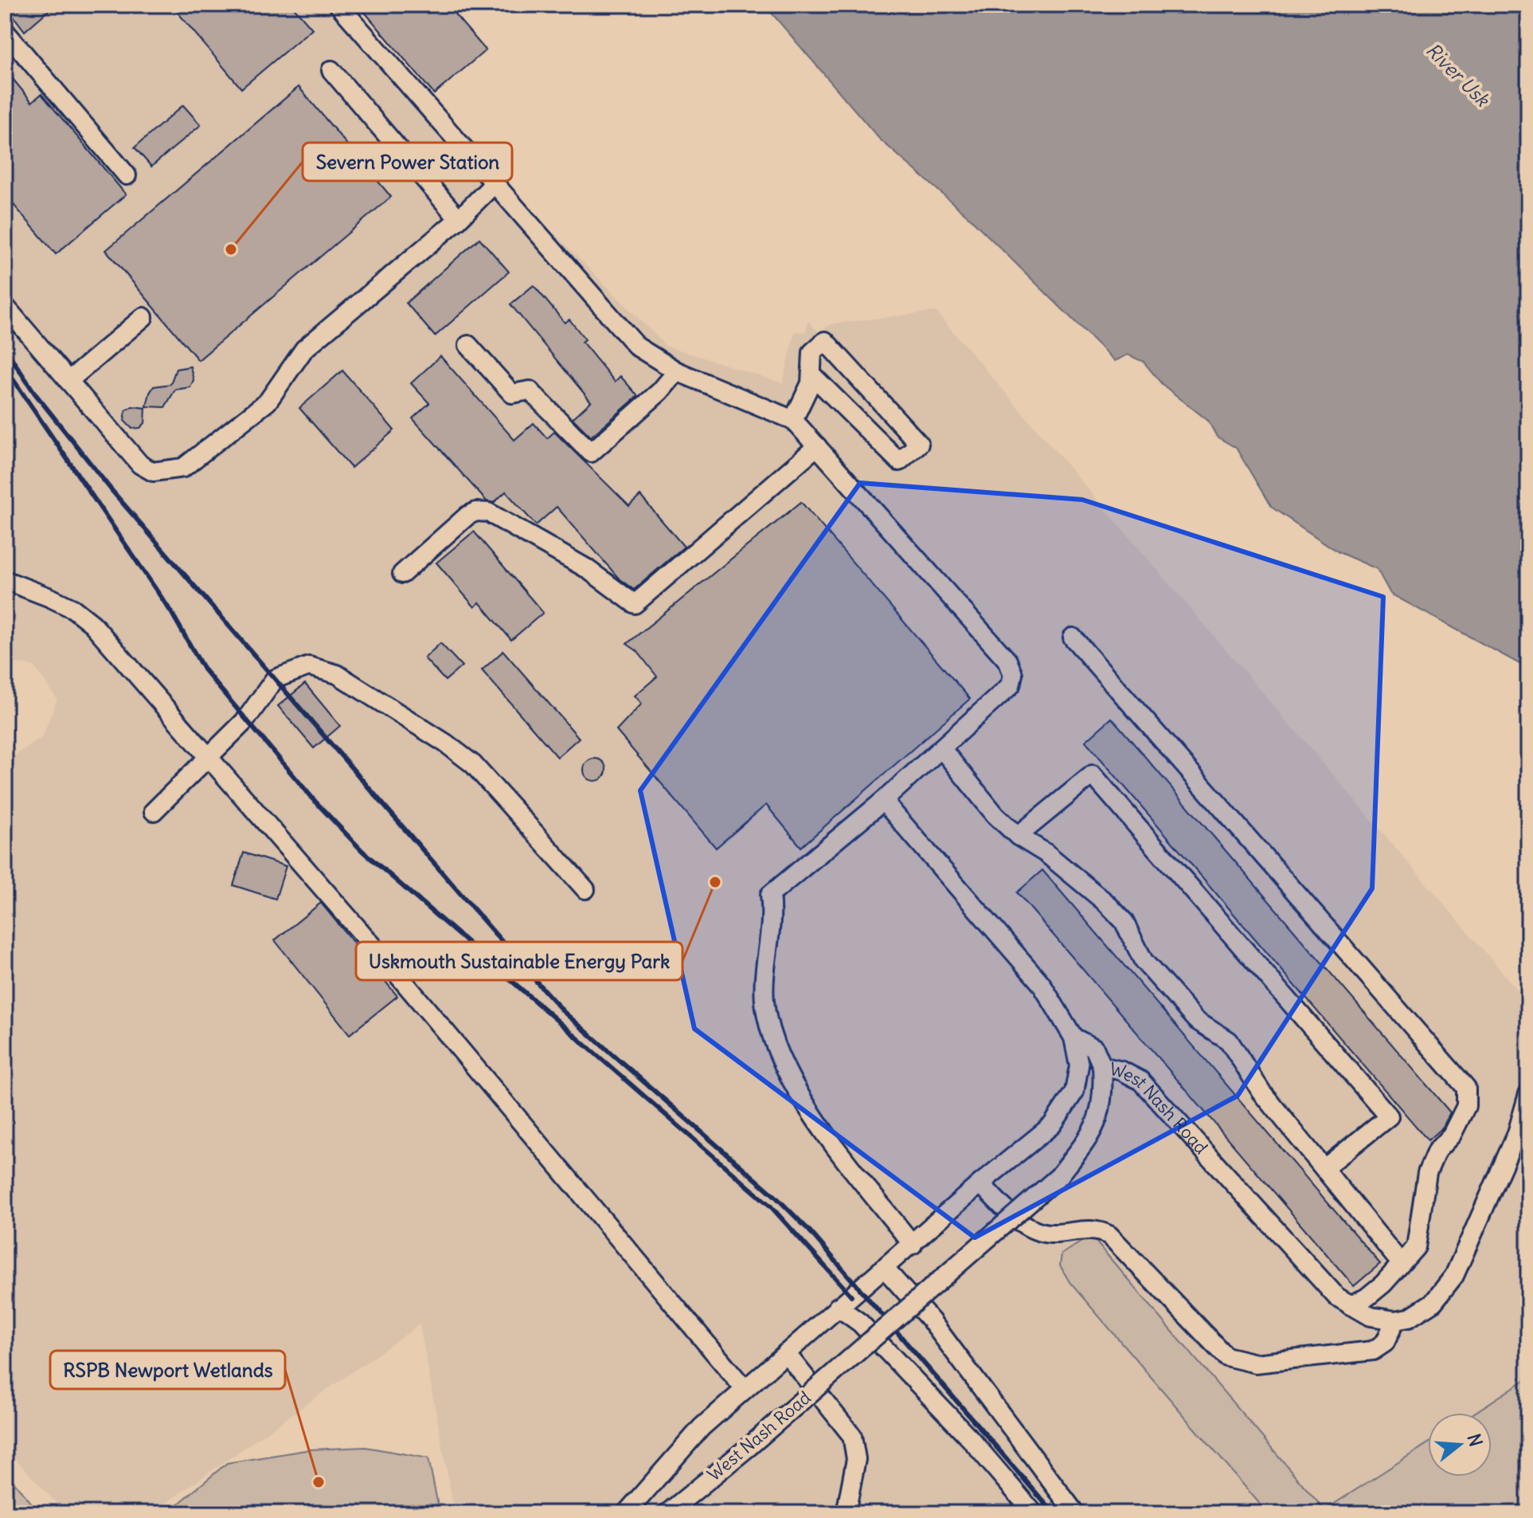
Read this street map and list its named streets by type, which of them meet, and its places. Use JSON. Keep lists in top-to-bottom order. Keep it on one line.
{"streets":{"street":["West Nash Road"]},"water":["River Usk"],"places":["Severn Power Station","Uskmouth Sustainable Energy Park","RSPB Newport Wetlands"],"north":"right"}
